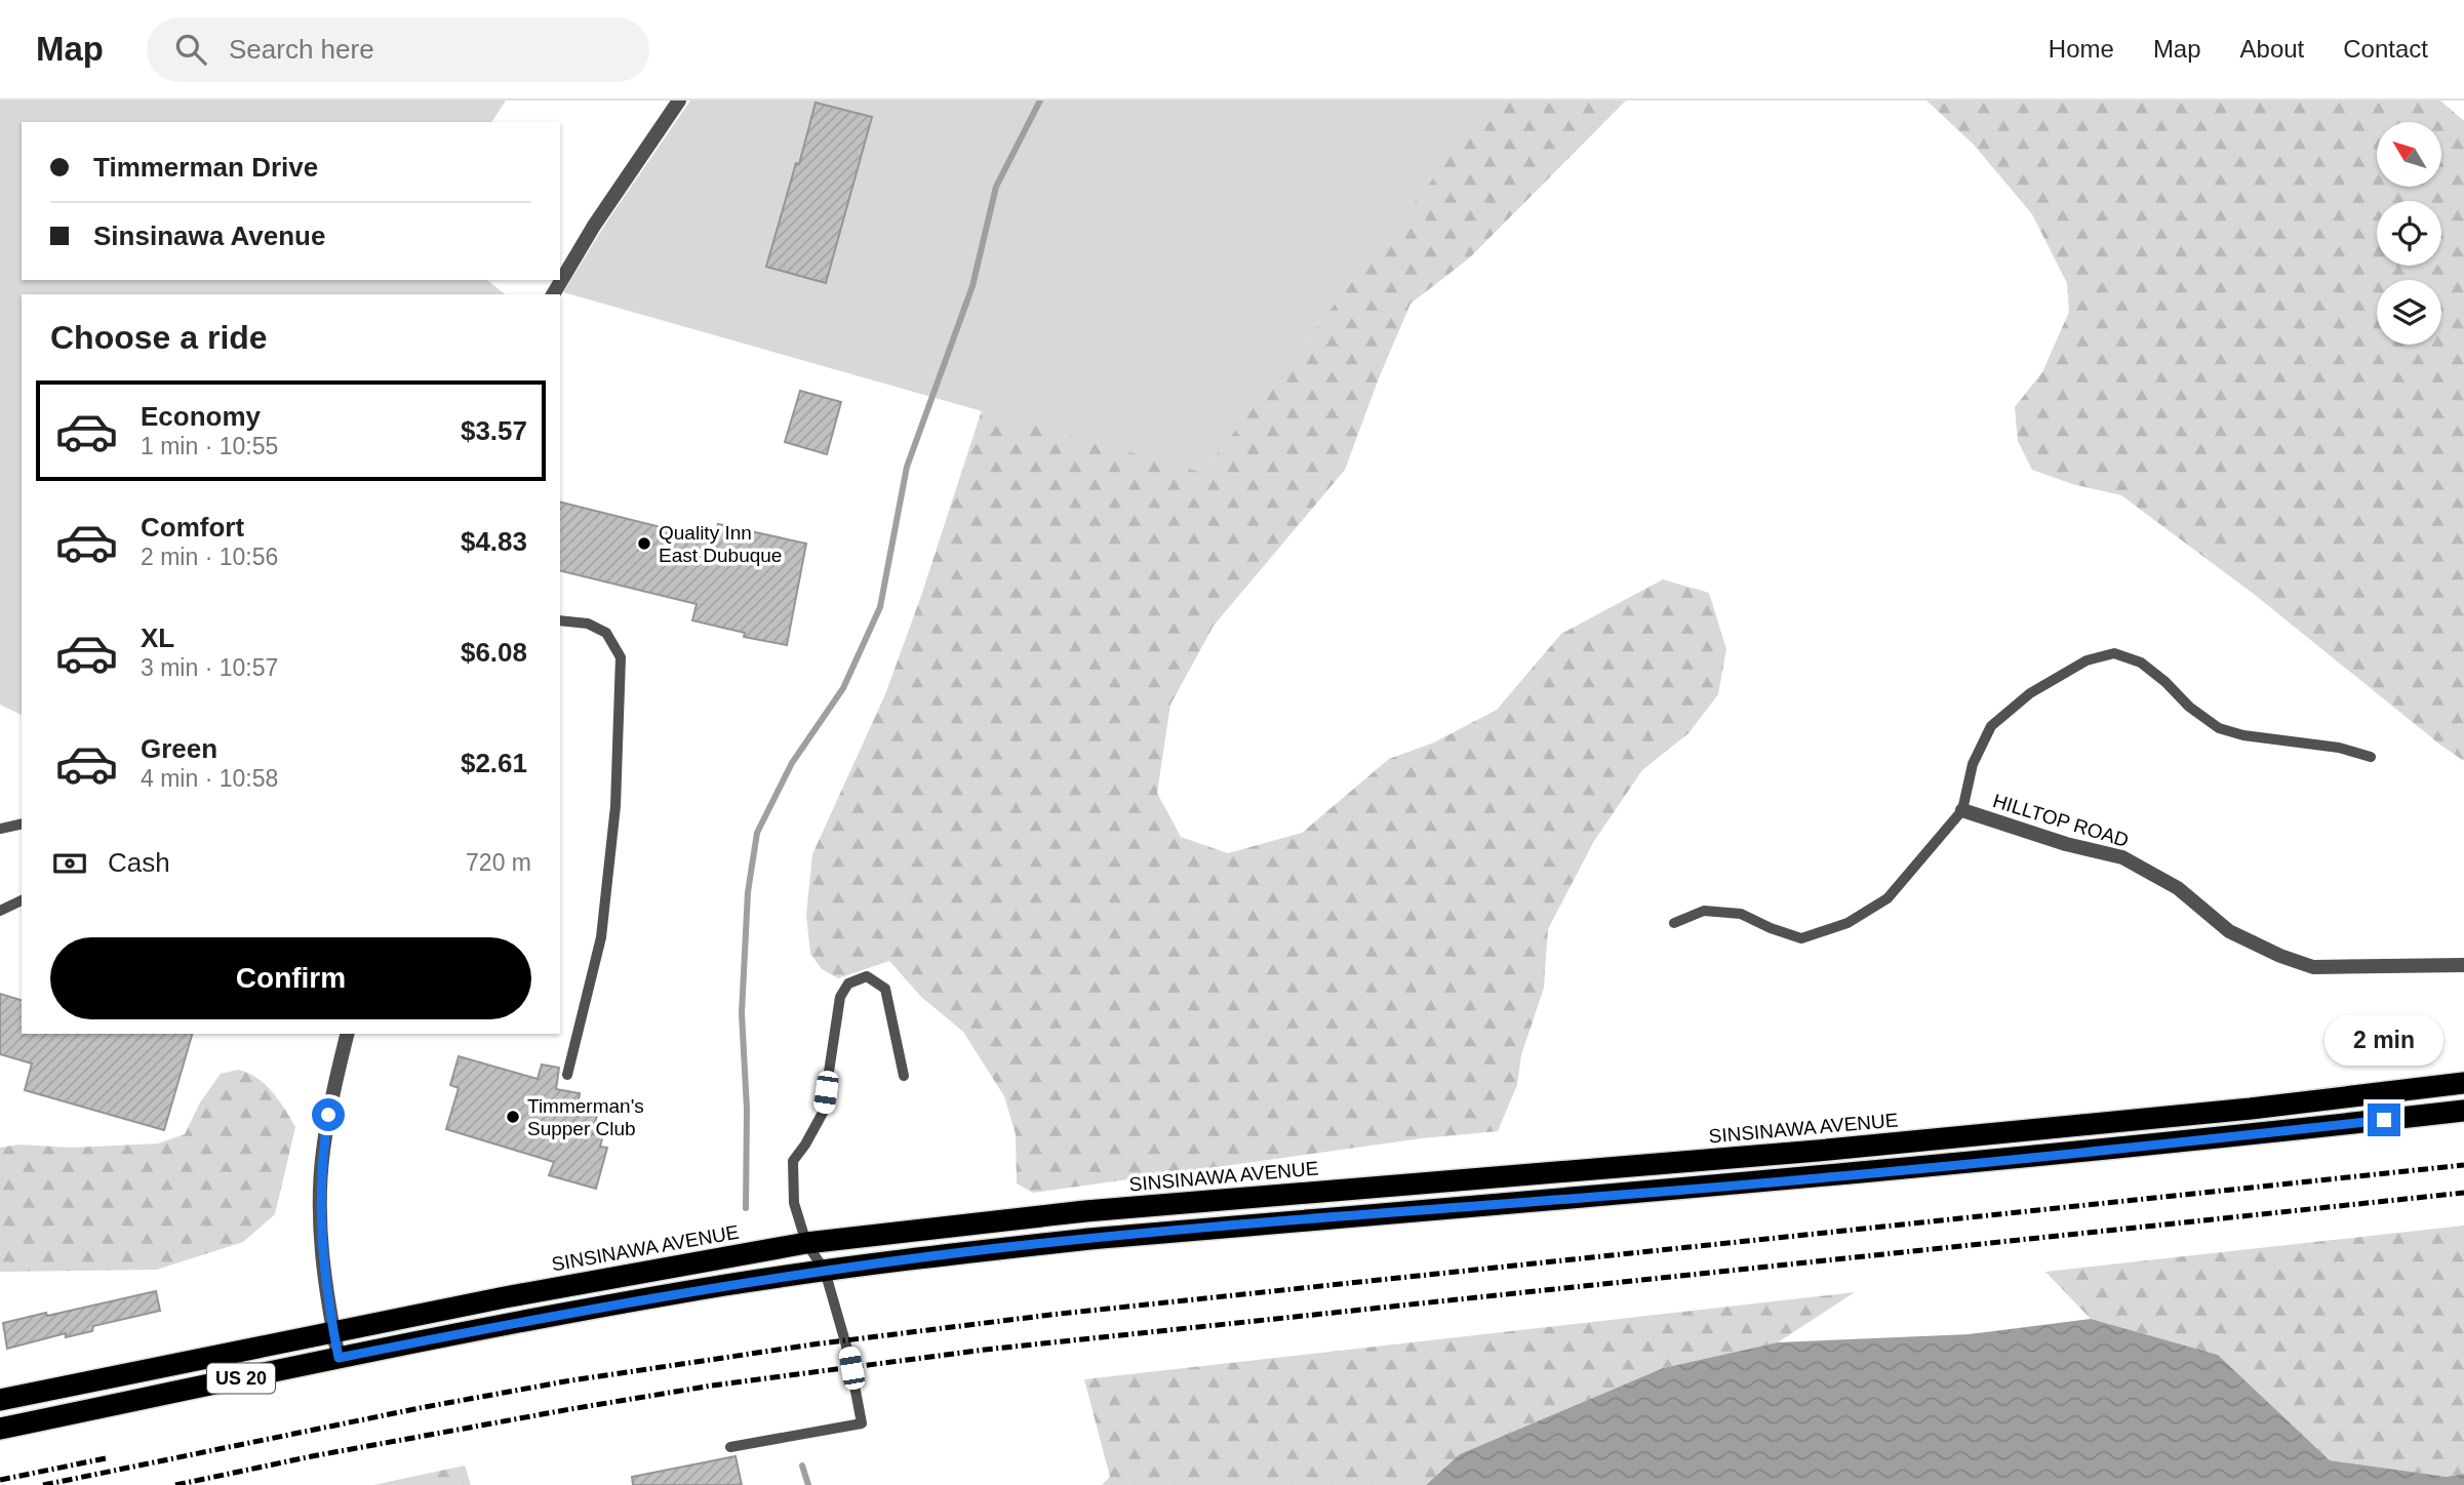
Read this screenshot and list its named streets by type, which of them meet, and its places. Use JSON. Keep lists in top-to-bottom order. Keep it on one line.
{"streets":{"highway":["SINSINAWA AVENUE","US 20"],"street":["HILLTOP ROAD"]},"places":["Quality Inn East Dubuque","Timmerman's Supper Club"],"north":"top left","page":{"header":"Map","search":"Search here","nav":["Home","Map","About","Contact"],"banner":["Timmerman Drive","Sinsinawa Avenue"],"heading":"Choose a ride","list":[{"name":"Economy","note":"1 min · 10:55","value":"$3.57"},{"name":"Comfort","note":"2 min · 10:56","value":"$4.83"},{"name":"XL","note":"3 min · 10:57","value":"$6.08"},{"name":"Green","note":"4 min · 10:58","value":"$2.61"}],"pay":["Cash","720 m"],"buttons":"Confirm","bubble":"2 min"}}
